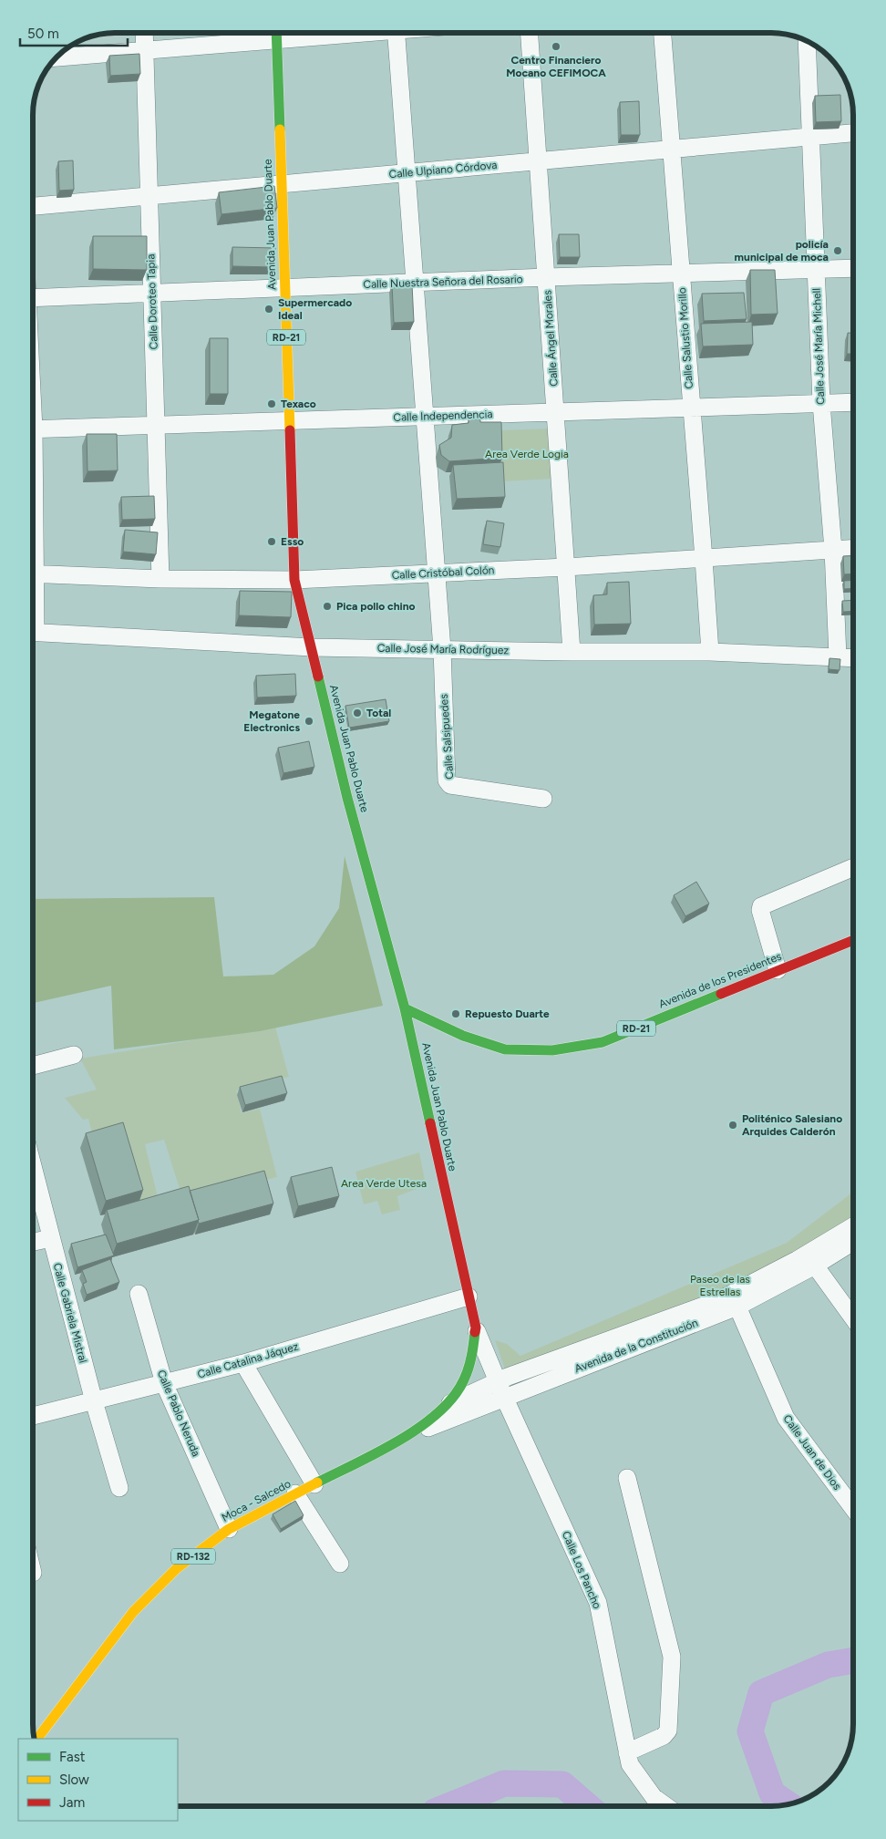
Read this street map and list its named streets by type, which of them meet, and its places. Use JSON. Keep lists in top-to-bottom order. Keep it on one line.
{"streets":{"main road":["Avenida Juan Pablo Duarte","RD-21","Avenida de los Presidentes","Moca - Salcedo","RD-132"],"street":["Calle Ulpiano Córdova","Calle Nuestra Señora del Rosario","Calle Doroteo Tapia","Calle Ángel Morales","Calle Salustio Morillo","Calle José María Michell","Calle Independencia","Calle Cristóbal Colón","Calle José María Rodríguez","Calle Salsipuedes","Calle Gabriela Mistral","Avenida de la Constitución","Calle Catalina Jáquez","Calle Pablo Neruda","Calle Juan de Dios","Calle Los Pancho"]},"crossings":[["Calle Ulpiano Córdova","Avenida Juan Pablo Duarte"],["Calle Ulpiano Córdova","Calle Doroteo Tapia"],["Calle Ulpiano Córdova","Calle Ángel Morales"],["Calle Ulpiano Córdova","Calle Salustio Morillo"],["Calle Ulpiano Córdova","Calle José María Michell"],["Avenida Juan Pablo Duarte","Calle Nuestra Señora del Rosario"],["Avenida Juan Pablo Duarte","Calle Independencia"],["Avenida Juan Pablo Duarte","Calle Cristóbal Colón"],["Avenida Juan Pablo Duarte","Calle José María Rodríguez"],["Avenida Juan Pablo Duarte","Avenida de los Presidentes"],["Avenida Juan Pablo Duarte","Avenida de la Constitución"],["Avenida Juan Pablo Duarte","Calle Catalina Jáquez"],["Avenida Juan Pablo Duarte","Moca - Salcedo"],["Avenida Juan Pablo Duarte","Calle Los Pancho"],["Calle Nuestra Señora del Rosario","Calle Doroteo Tapia"],["Calle Nuestra Señora del Rosario","Calle Ángel Morales"],["Calle Nuestra Señora del Rosario","Calle Salustio Morillo"],["Calle Nuestra Señora del Rosario","Calle José María Michell"],["Calle Doroteo Tapia","Calle Independencia"],["Calle Doroteo Tapia","Calle Cristóbal Colón"],["Calle Ángel Morales","Calle Independencia"],["Calle Ángel Morales","Calle Cristóbal Colón"],["Calle Ángel Morales","Calle José María Rodríguez"],["Calle Salustio Morillo","Calle Independencia"],["Calle Salustio Morillo","Calle Cristóbal Colón"],["Calle Salustio Morillo","Calle José María Rodríguez"],["Calle José María Michell","Calle Independencia"],["Calle José María Michell","Calle Cristóbal Colón"],["Calle José María Michell","Calle José María Rodríguez"],["Calle José María Rodríguez","Calle Salsipuedes"],["Calle Gabriela Mistral","Calle Catalina Jáquez"],["Avenida de la Constitución","Calle Juan de Dios"],["Avenida de la Constitución","Moca - Salcedo"],["Avenida de la Constitución","Calle Los Pancho"],["Calle Catalina Jáquez","Calle Pablo Neruda"],["Calle Pablo Neruda","Moca - Salcedo"]],"parks":["Area Verde Logia","Area Verde Utesa","Paseo de las Estrellas"],"places":["Centro Financiero Mocano CEFIMOCA","policía municipal de moca","Supermercado Ideal","Texaco","Esso","Pica pollo chino","Total","Megatone Electronics","Repuesto Duarte","Politénico Salesiano Arquides Calderón"],"legend":["Fast","Slow","Jam"],"scale_bar":"50 m"}
